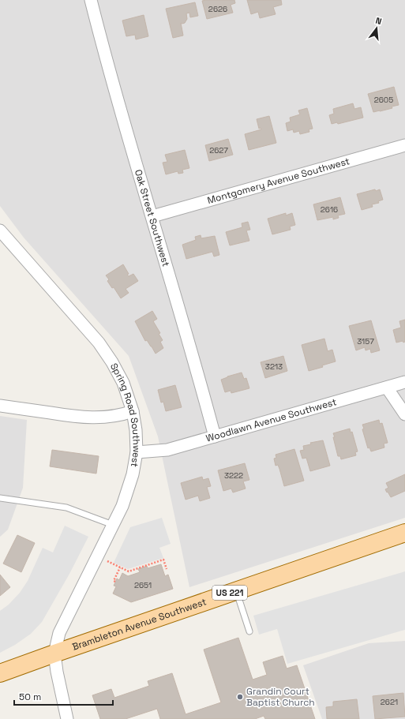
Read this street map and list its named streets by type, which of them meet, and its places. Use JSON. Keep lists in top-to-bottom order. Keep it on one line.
{"streets":{"main road":["US 221","Brambleton Avenue Southwest"],"street":["Montgomery Avenue Southwest","Oak Street Southwest","Spring Road Southwest","Woodlawn Avenue Southwest"]},"crossings":[["Montgomery Avenue Southwest","Oak Street Southwest"],["Oak Street Southwest","Woodlawn Avenue Southwest"],["Spring Road Southwest","Woodlawn Avenue Southwest"],["Spring Road Southwest","Brambleton Avenue Southwest"]],"places":["Grandin Court Baptist Church"],"house_numbers":["2626","2605","2627","2616","3157","3213","3222","2651","2621"],"scale_bar":"50 m","north":"top"}
